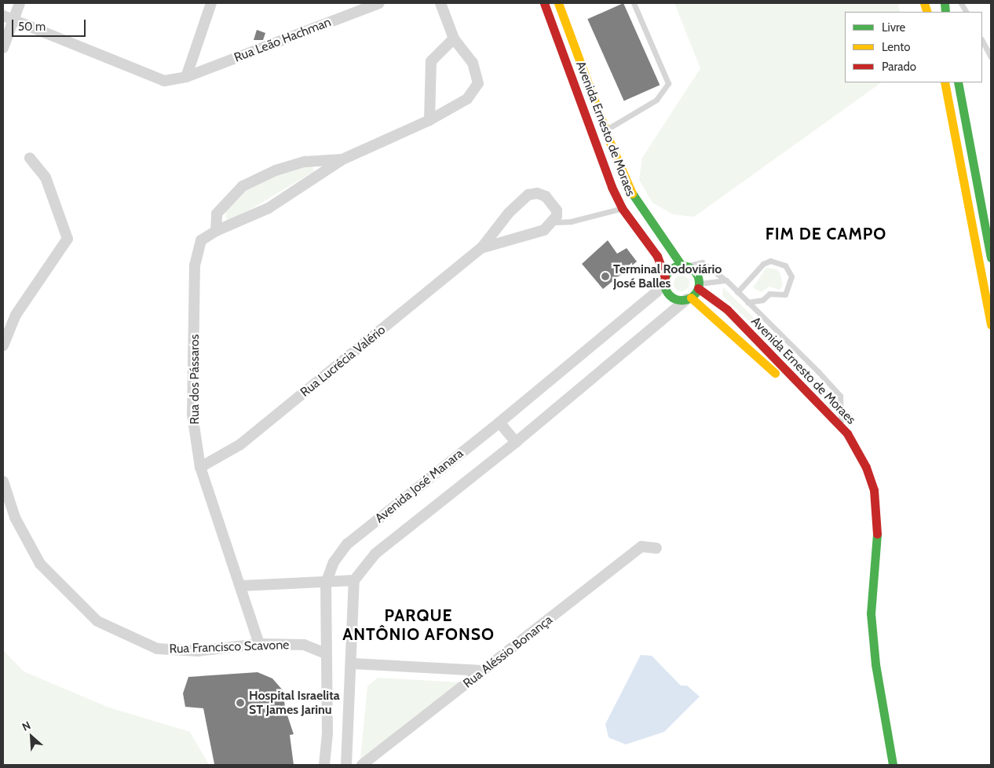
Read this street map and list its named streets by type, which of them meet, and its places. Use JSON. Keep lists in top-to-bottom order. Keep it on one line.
{"streets":{"main road":["Avenida Ernesto de Moraes"],"street":["Rua Leão Hachman","Rua Lucrécia Valério","Rua dos Pássaros","Avenida José Manara","Rua Francisco Scavone","Rua Aléssio Bonança"]},"crossings":[["Avenida Ernesto de Moraes","Avenida José Manara"],["Rua Lucrécia Valério","Rua dos Pássaros"],["Rua dos Pássaros","Rua Francisco Scavone"],["Avenida José Manara","Rua Francisco Scavone"]],"districts":["FIM DE CAMPO","PARQUE ANTÔNIO AFONSO"],"places":["Terminal Rodoviário José Balles","Hospital Israelita ST James Jarinu"],"legend":["Livre","Lento","Parado"],"scale_bar":"50 m","north":"top left"}
